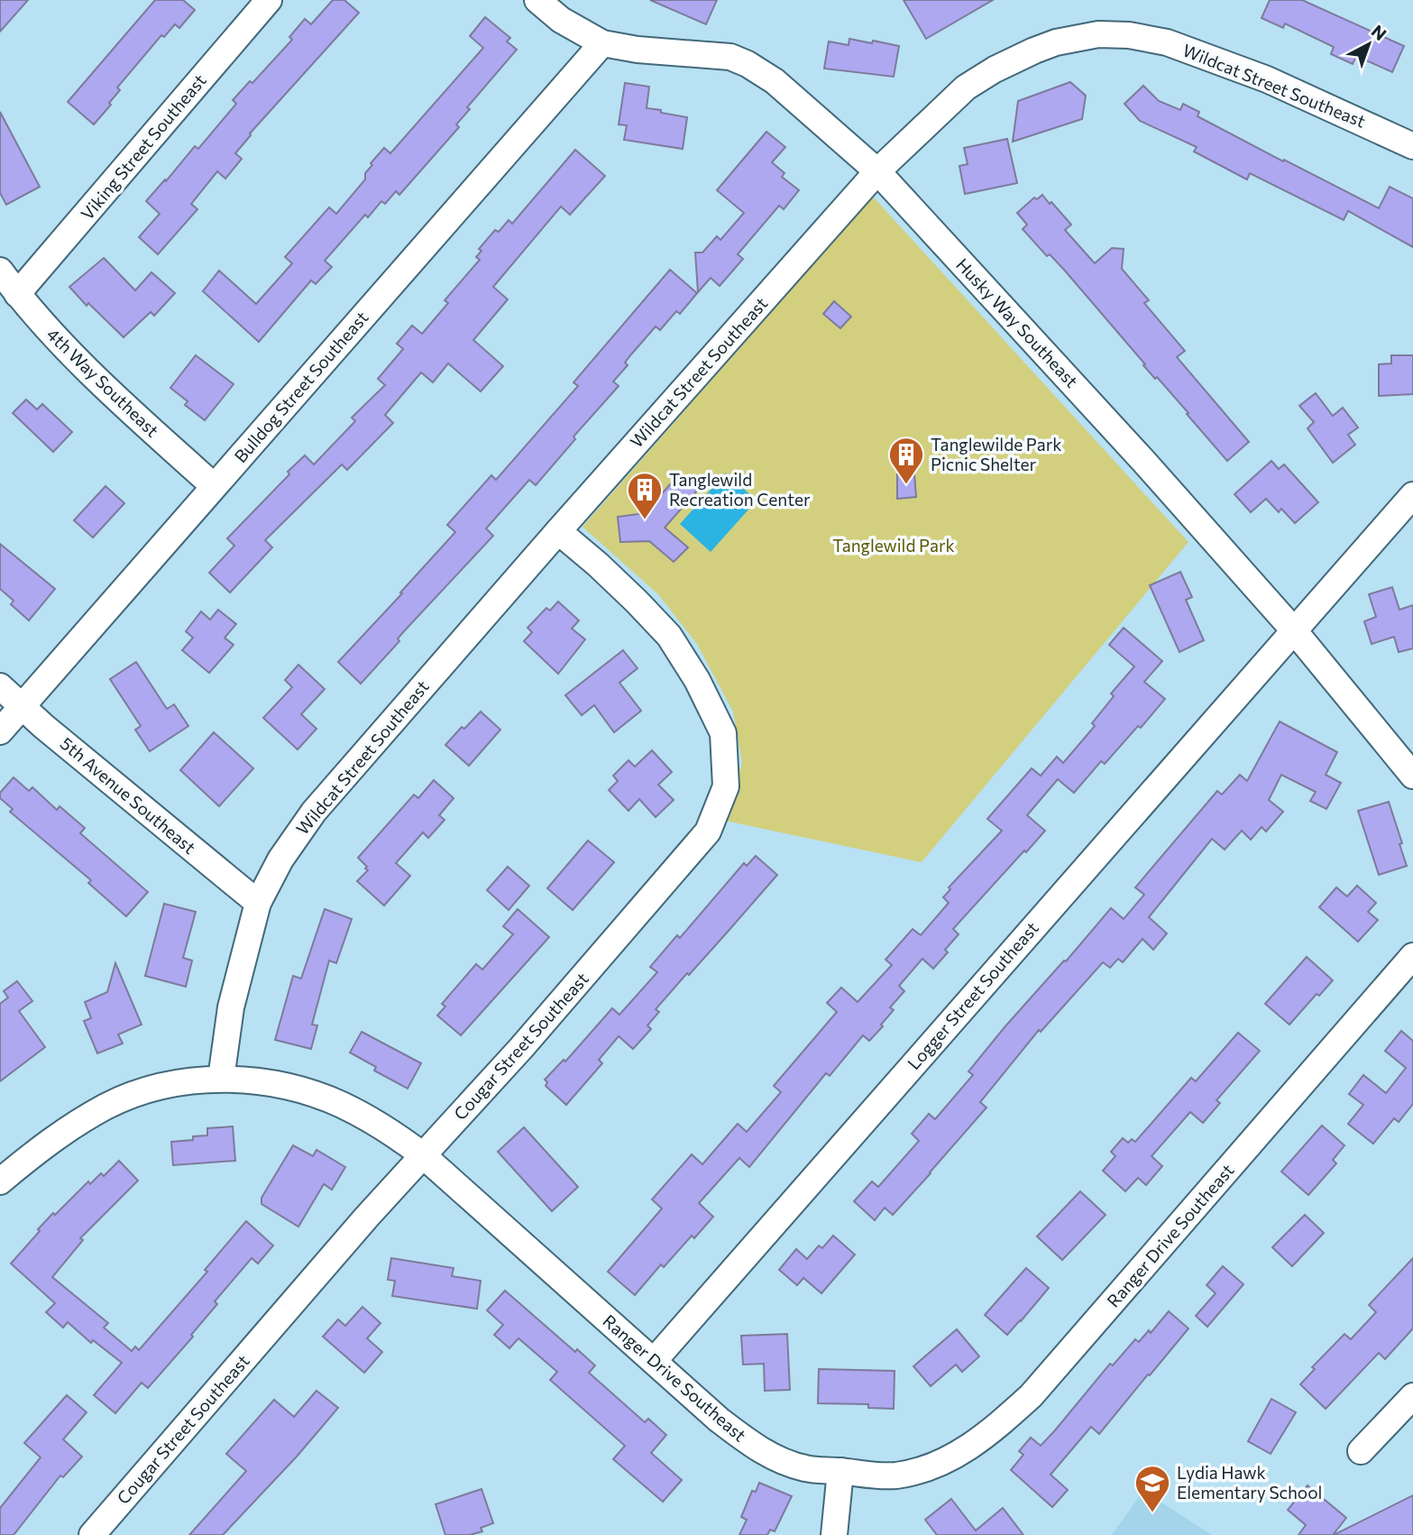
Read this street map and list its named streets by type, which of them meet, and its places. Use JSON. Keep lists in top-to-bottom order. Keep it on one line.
{"streets":{"street":["Wildcat Street Southeast","Viking Street Southeast","Husky Way Southeast","4th Way Southeast","Bulldog Street Southeast","5th Avenue Southeast","Logger Street Southeast","Cougar Street Southeast","Ranger Drive Southeast"]},"crossings":[["Wildcat Street Southeast","Husky Way Southeast"],["Wildcat Street Southeast","5th Avenue Southeast"],["Wildcat Street Southeast","Cougar Street Southeast"],["Wildcat Street Southeast","Ranger Drive Southeast"],["Viking Street Southeast","4th Way Southeast"],["Husky Way Southeast","Bulldog Street Southeast"],["Husky Way Southeast","Logger Street Southeast"],["4th Way Southeast","Bulldog Street Southeast"],["Bulldog Street Southeast","5th Avenue Southeast"],["Logger Street Southeast","Ranger Drive Southeast"],["Cougar Street Southeast","Ranger Drive Southeast"]],"parks":["Tanglewild Park"],"places":{"building":["Tanglewilde Park Picnic Shelter","Tanglewild Recreation Center"],"school or university":["Lydia Hawk Elementary School"]},"north":"top right"}
